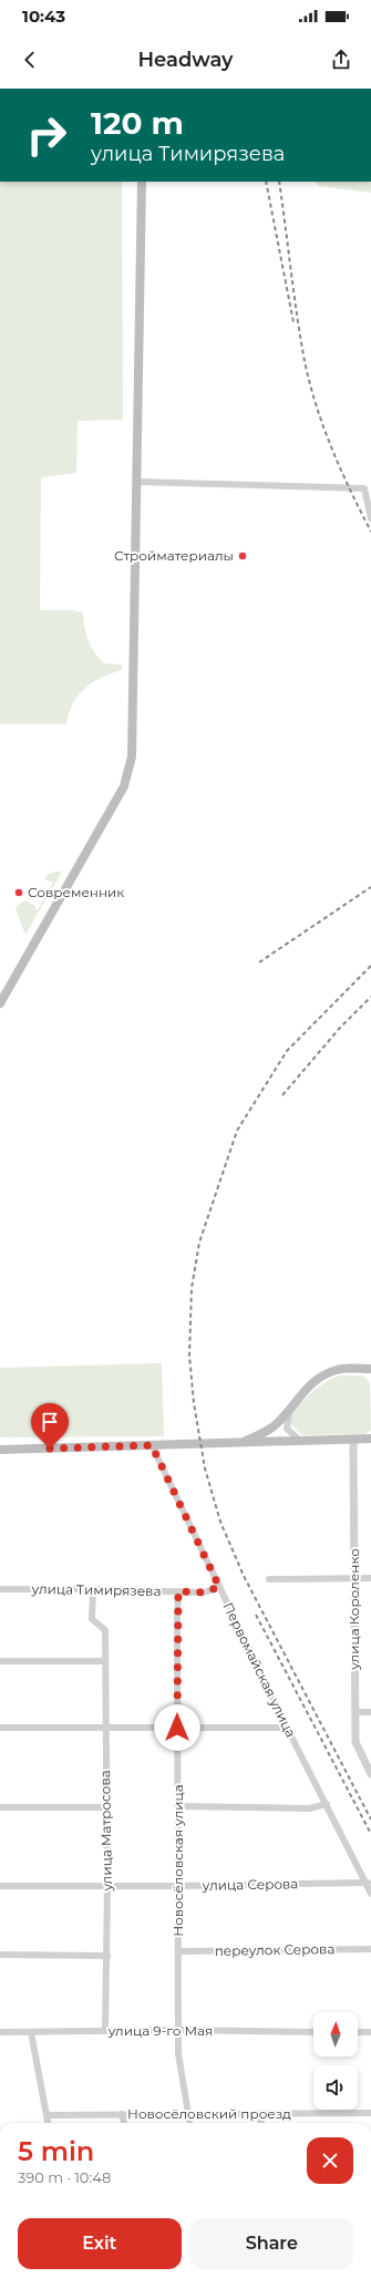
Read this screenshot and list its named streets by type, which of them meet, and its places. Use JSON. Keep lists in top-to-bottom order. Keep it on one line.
{"streets":{"street":["улица Тимирязева","улица Короленко","Первомайская улица","улица Матросова","Новосёловская улица","улица Серова","переулок Серова","улица 9-го Мая","Новосёловский проезд"]},"crossings":[["улица Тимирязева","Первомайская улица"],["улица Тимирязева","улица Матросова"],["улица Тимирязева","Новосёловская улица"],["Первомайская улица","улица Серова"],["улица Матросова","улица Серова"],["улица Матросова","улица 9-го Мая"],["Новосёловская улица","улица Серова"],["Новосёловская улица","переулок Серова"],["Новосёловская улица","улица 9-го Мая"],["Новосёловская улица","Новосёловский проезд"]],"places":["Стройматериалы","Современник"],"north":"top","page":{"status":"10:43","header":"Headway","turn":["120 m","улица Тимирязева"],"heading":["5 min","390 m · 10:48"],"buttons":["Exit","Share"]}}
